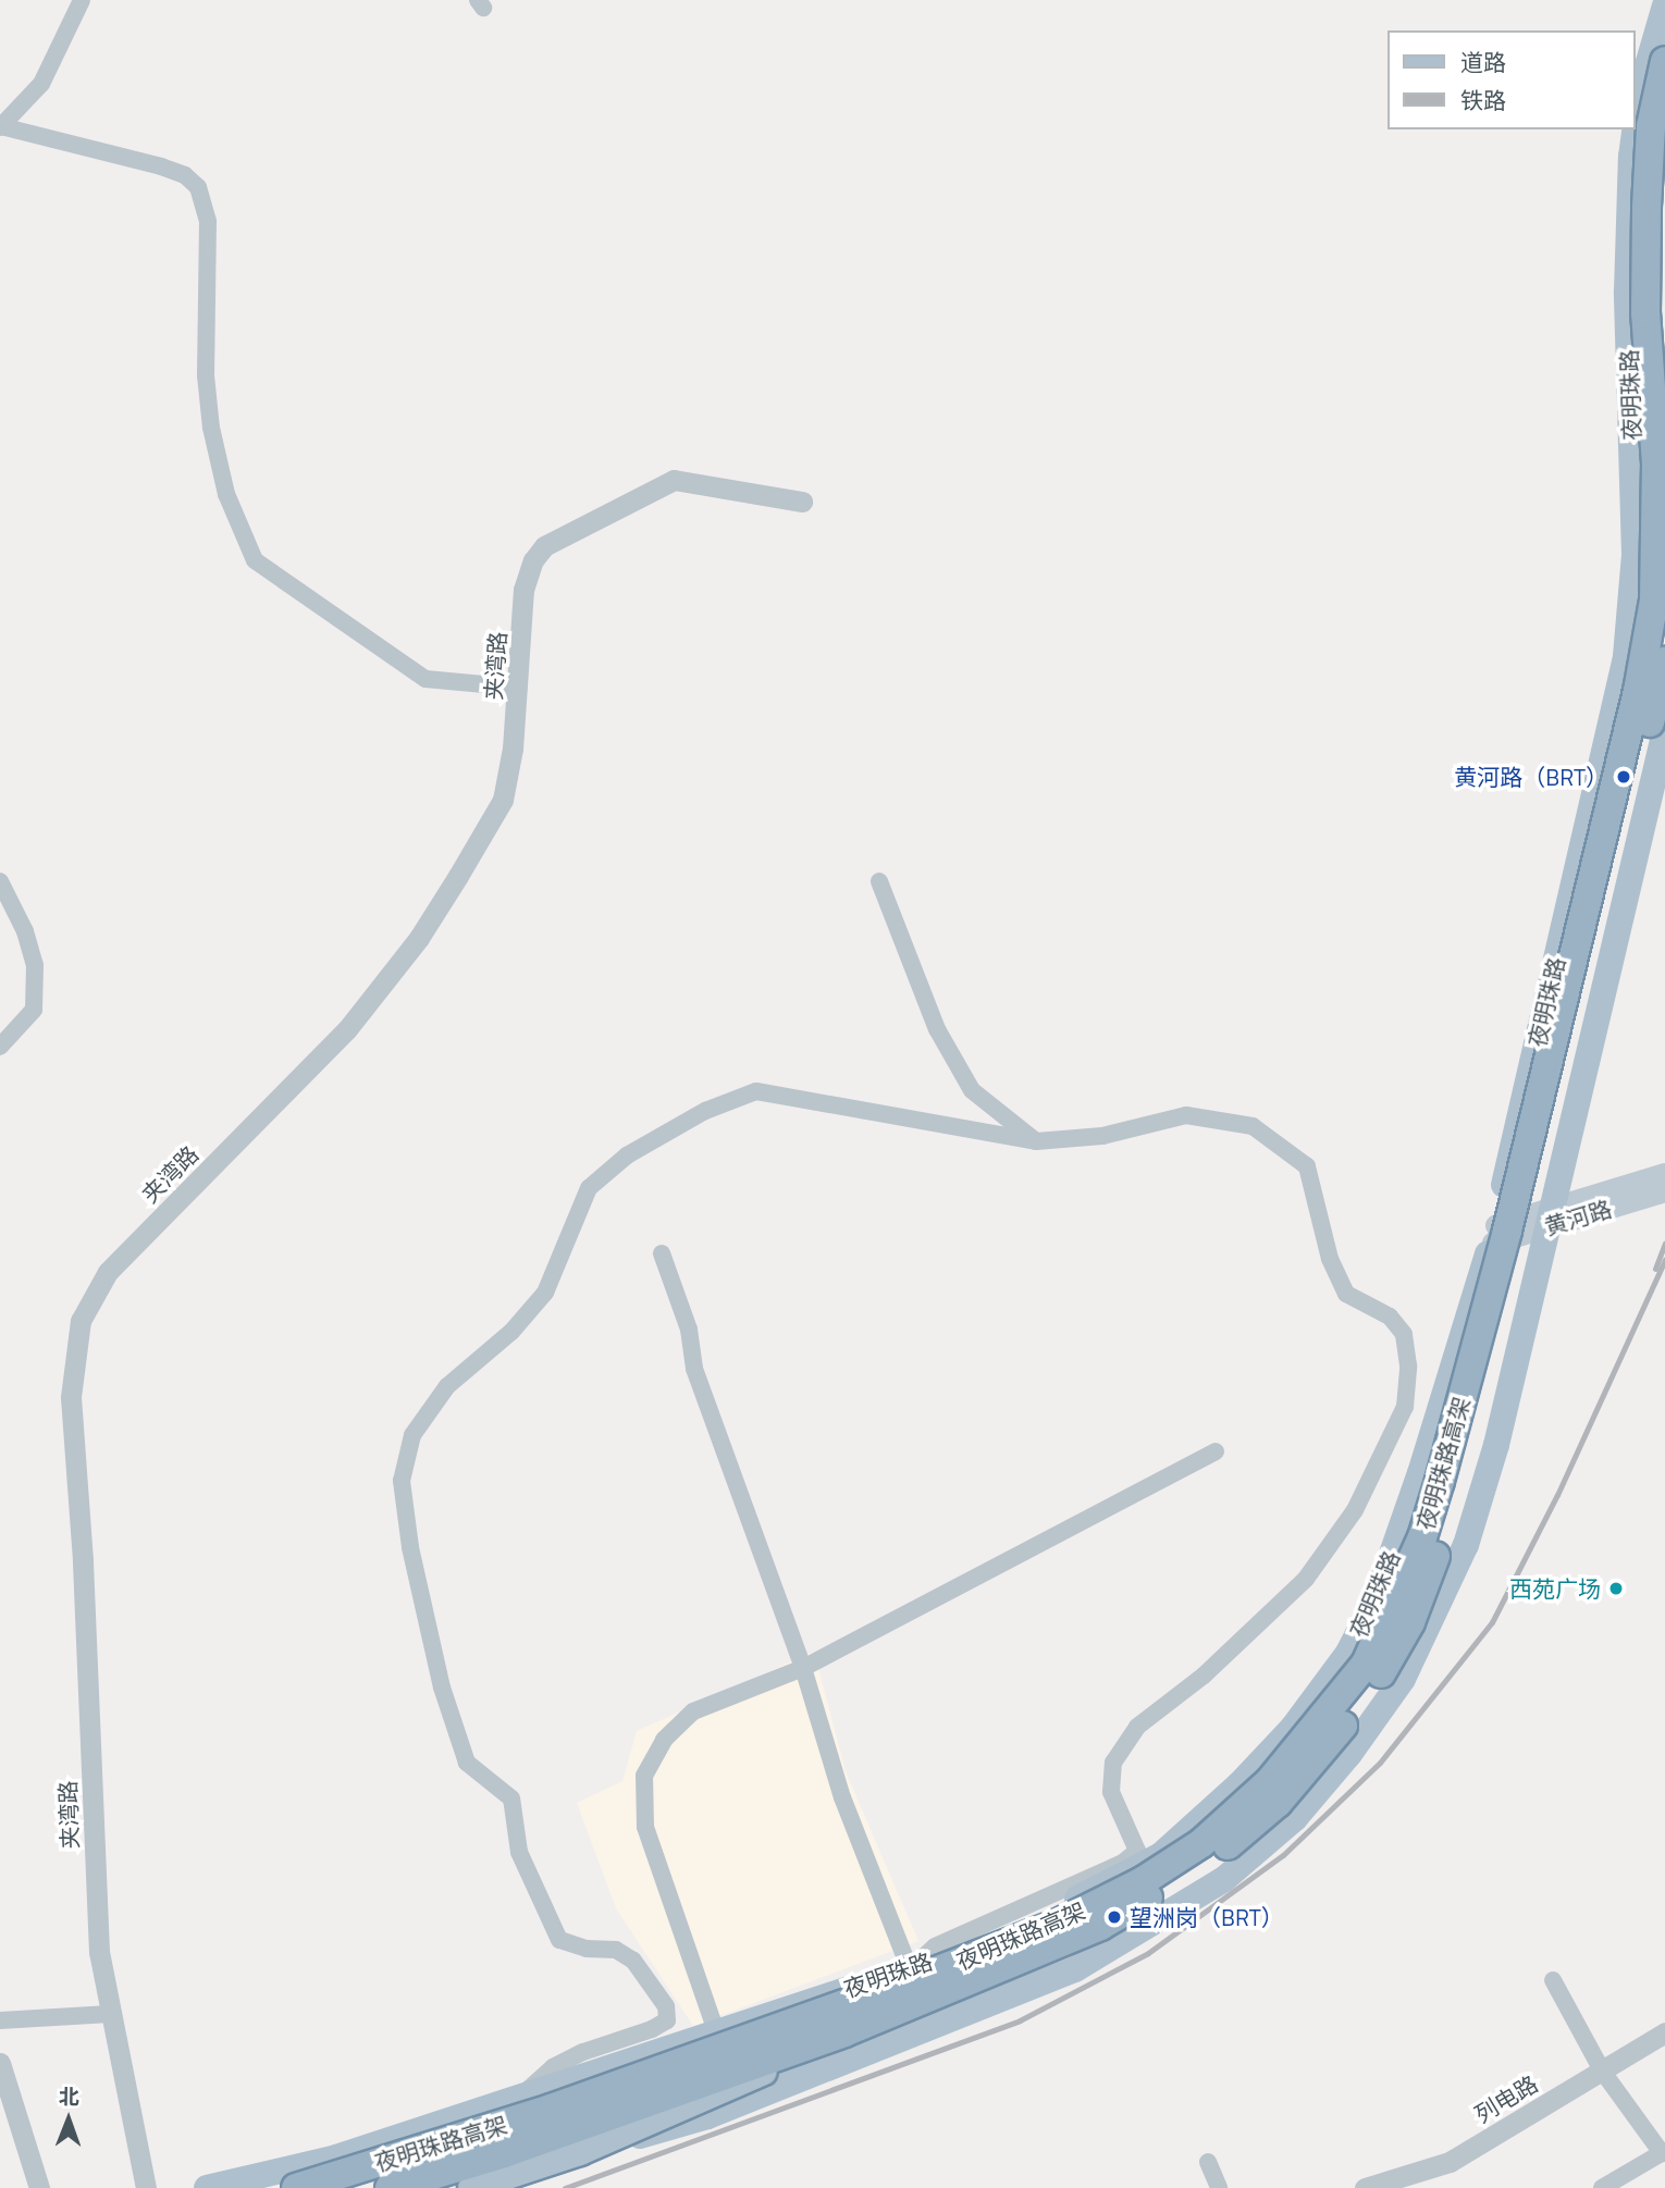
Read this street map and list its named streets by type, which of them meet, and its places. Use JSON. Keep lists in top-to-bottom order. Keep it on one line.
{"streets":{"highway":["夜明珠路高架"],"main road":["夜明珠路","黄河路"],"street":["夹湾路","列电路"]},"crossings":[["夜明珠路","黄河路"]],"places":["黄河路（BRT）","西苑广场","望洲岗（BRT）"],"legend":["道路","铁路"],"north":"top"}
